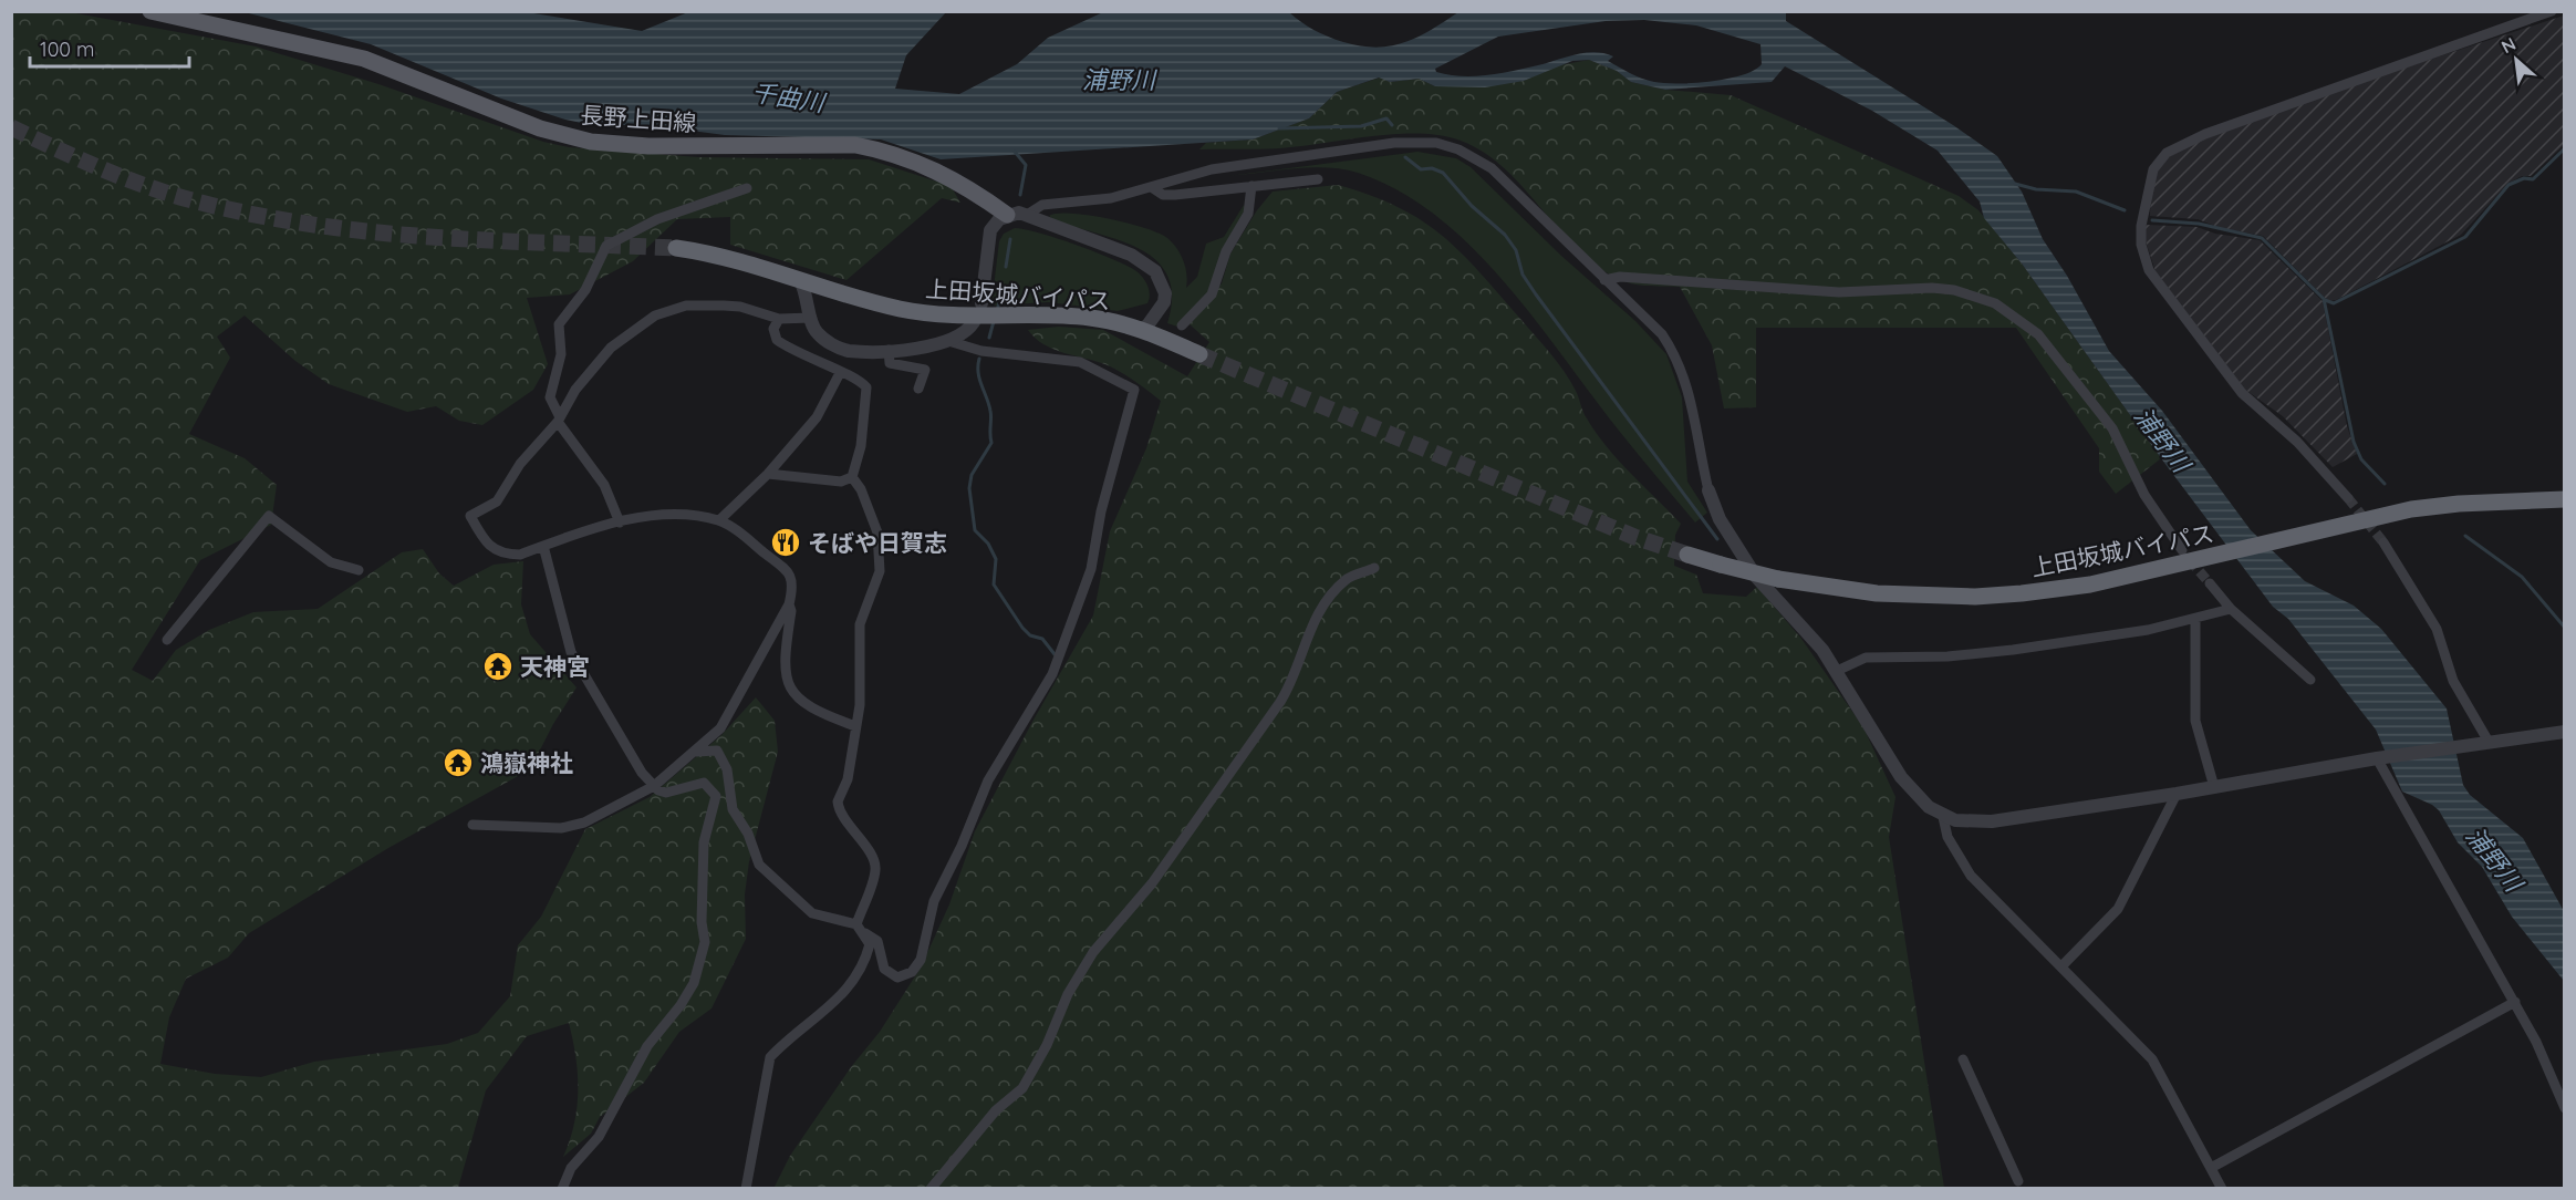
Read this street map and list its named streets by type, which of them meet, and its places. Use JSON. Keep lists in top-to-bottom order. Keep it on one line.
{"streets":{"highway":["上田坂城バイパス"],"main road":["長野上田線"]},"water":["浦野川","千曲川"],"places":{"restaurant":["そばや日賀志"],"temple":["天神宮","鴻嶽神社"]},"scale_bar":"100 m","north":"top left"}
